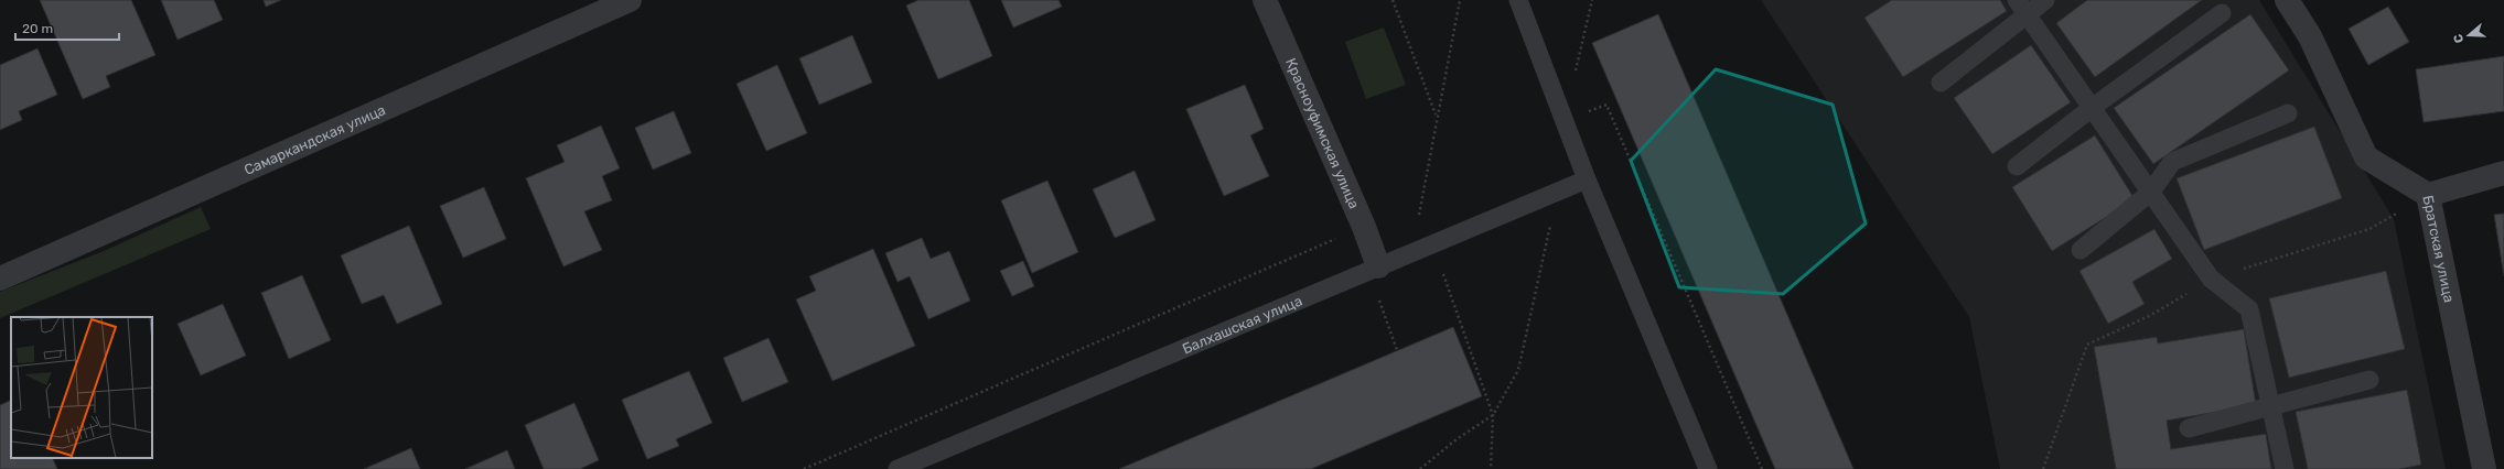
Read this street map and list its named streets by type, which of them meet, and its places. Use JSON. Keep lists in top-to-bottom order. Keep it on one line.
{"streets":{"street":["Красноуфимская улица","Самаркандская улица","Братская улица"],"lane":["Балхашская улица"]},"crossings":[["Красноуфимская улица","Балхашская улица"]],"scale_bar":"20 m","north":"left"}
